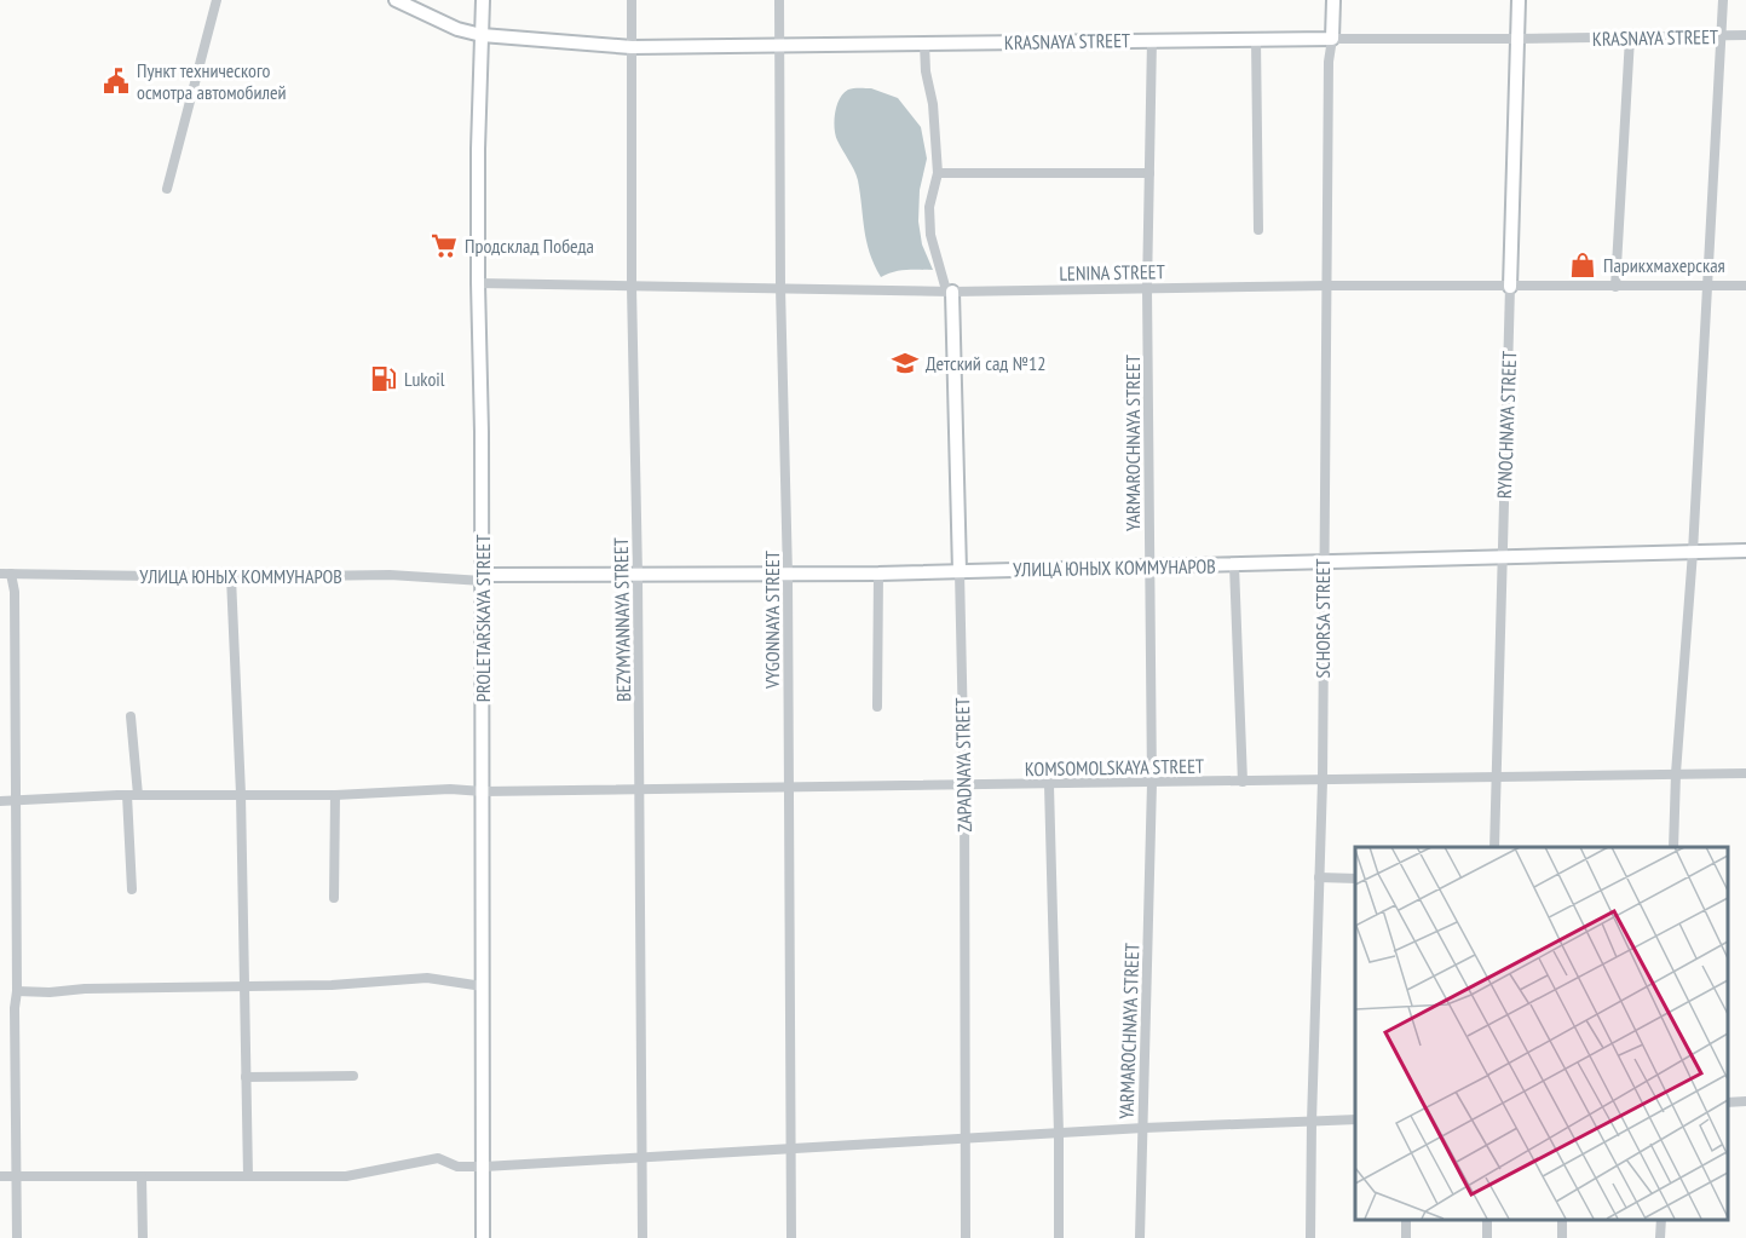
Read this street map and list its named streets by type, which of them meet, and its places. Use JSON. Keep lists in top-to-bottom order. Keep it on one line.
{"streets":{"street":["KRASNAYA STREET","LENINA STREET","RYNOCHNAYA STREET","YARMAROCHNAYA STREET","УЛИЦА ЮНЫХ КОММУНАРОВ","PROLETARSKAYA STREET","SCHORSA STREET","BEZYMYANNAYA STREET","VYGONNAYA STREET","ZAPADNAYA STREET","KOMSOMOLSKAYA STREET"]},"crossings":[["KRASNAYA STREET","RYNOCHNAYA STREET"],["KRASNAYA STREET","YARMAROCHNAYA STREET"],["KRASNAYA STREET","PROLETARSKAYA STREET"],["KRASNAYA STREET","SCHORSA STREET"],["KRASNAYA STREET","BEZYMYANNAYA STREET"],["KRASNAYA STREET","VYGONNAYA STREET"],["LENINA STREET","RYNOCHNAYA STREET"],["LENINA STREET","YARMAROCHNAYA STREET"],["LENINA STREET","PROLETARSKAYA STREET"],["LENINA STREET","SCHORSA STREET"],["LENINA STREET","BEZYMYANNAYA STREET"],["LENINA STREET","VYGONNAYA STREET"],["LENINA STREET","ZAPADNAYA STREET"],["RYNOCHNAYA STREET","УЛИЦА ЮНЫХ КОММУНАРОВ"],["RYNOCHNAYA STREET","KOMSOMOLSKAYA STREET"],["YARMAROCHNAYA STREET","УЛИЦА ЮНЫХ КОММУНАРОВ"],["YARMAROCHNAYA STREET","KOMSOMOLSKAYA STREET"],["УЛИЦА ЮНЫХ КОММУНАРОВ","PROLETARSKAYA STREET"],["УЛИЦА ЮНЫХ КОММУНАРОВ","SCHORSA STREET"],["УЛИЦА ЮНЫХ КОММУНАРОВ","BEZYMYANNAYA STREET"],["УЛИЦА ЮНЫХ КОММУНАРОВ","VYGONNAYA STREET"],["УЛИЦА ЮНЫХ КОММУНАРОВ","ZAPADNAYA STREET"],["PROLETARSKAYA STREET","KOMSOMOLSKAYA STREET"],["SCHORSA STREET","KOMSOMOLSKAYA STREET"],["BEZYMYANNAYA STREET","KOMSOMOLSKAYA STREET"],["VYGONNAYA STREET","KOMSOMOLSKAYA STREET"],["ZAPADNAYA STREET","KOMSOMOLSKAYA STREET"]],"places":{"public building":["Пункт технического осмотра автомобилей"],"supermarket":["Продсклад Победа"],"shop":["Парикхмахерская"],"school or university":["Детский сад №12"],"fuel station":["Lukoil"]}}
